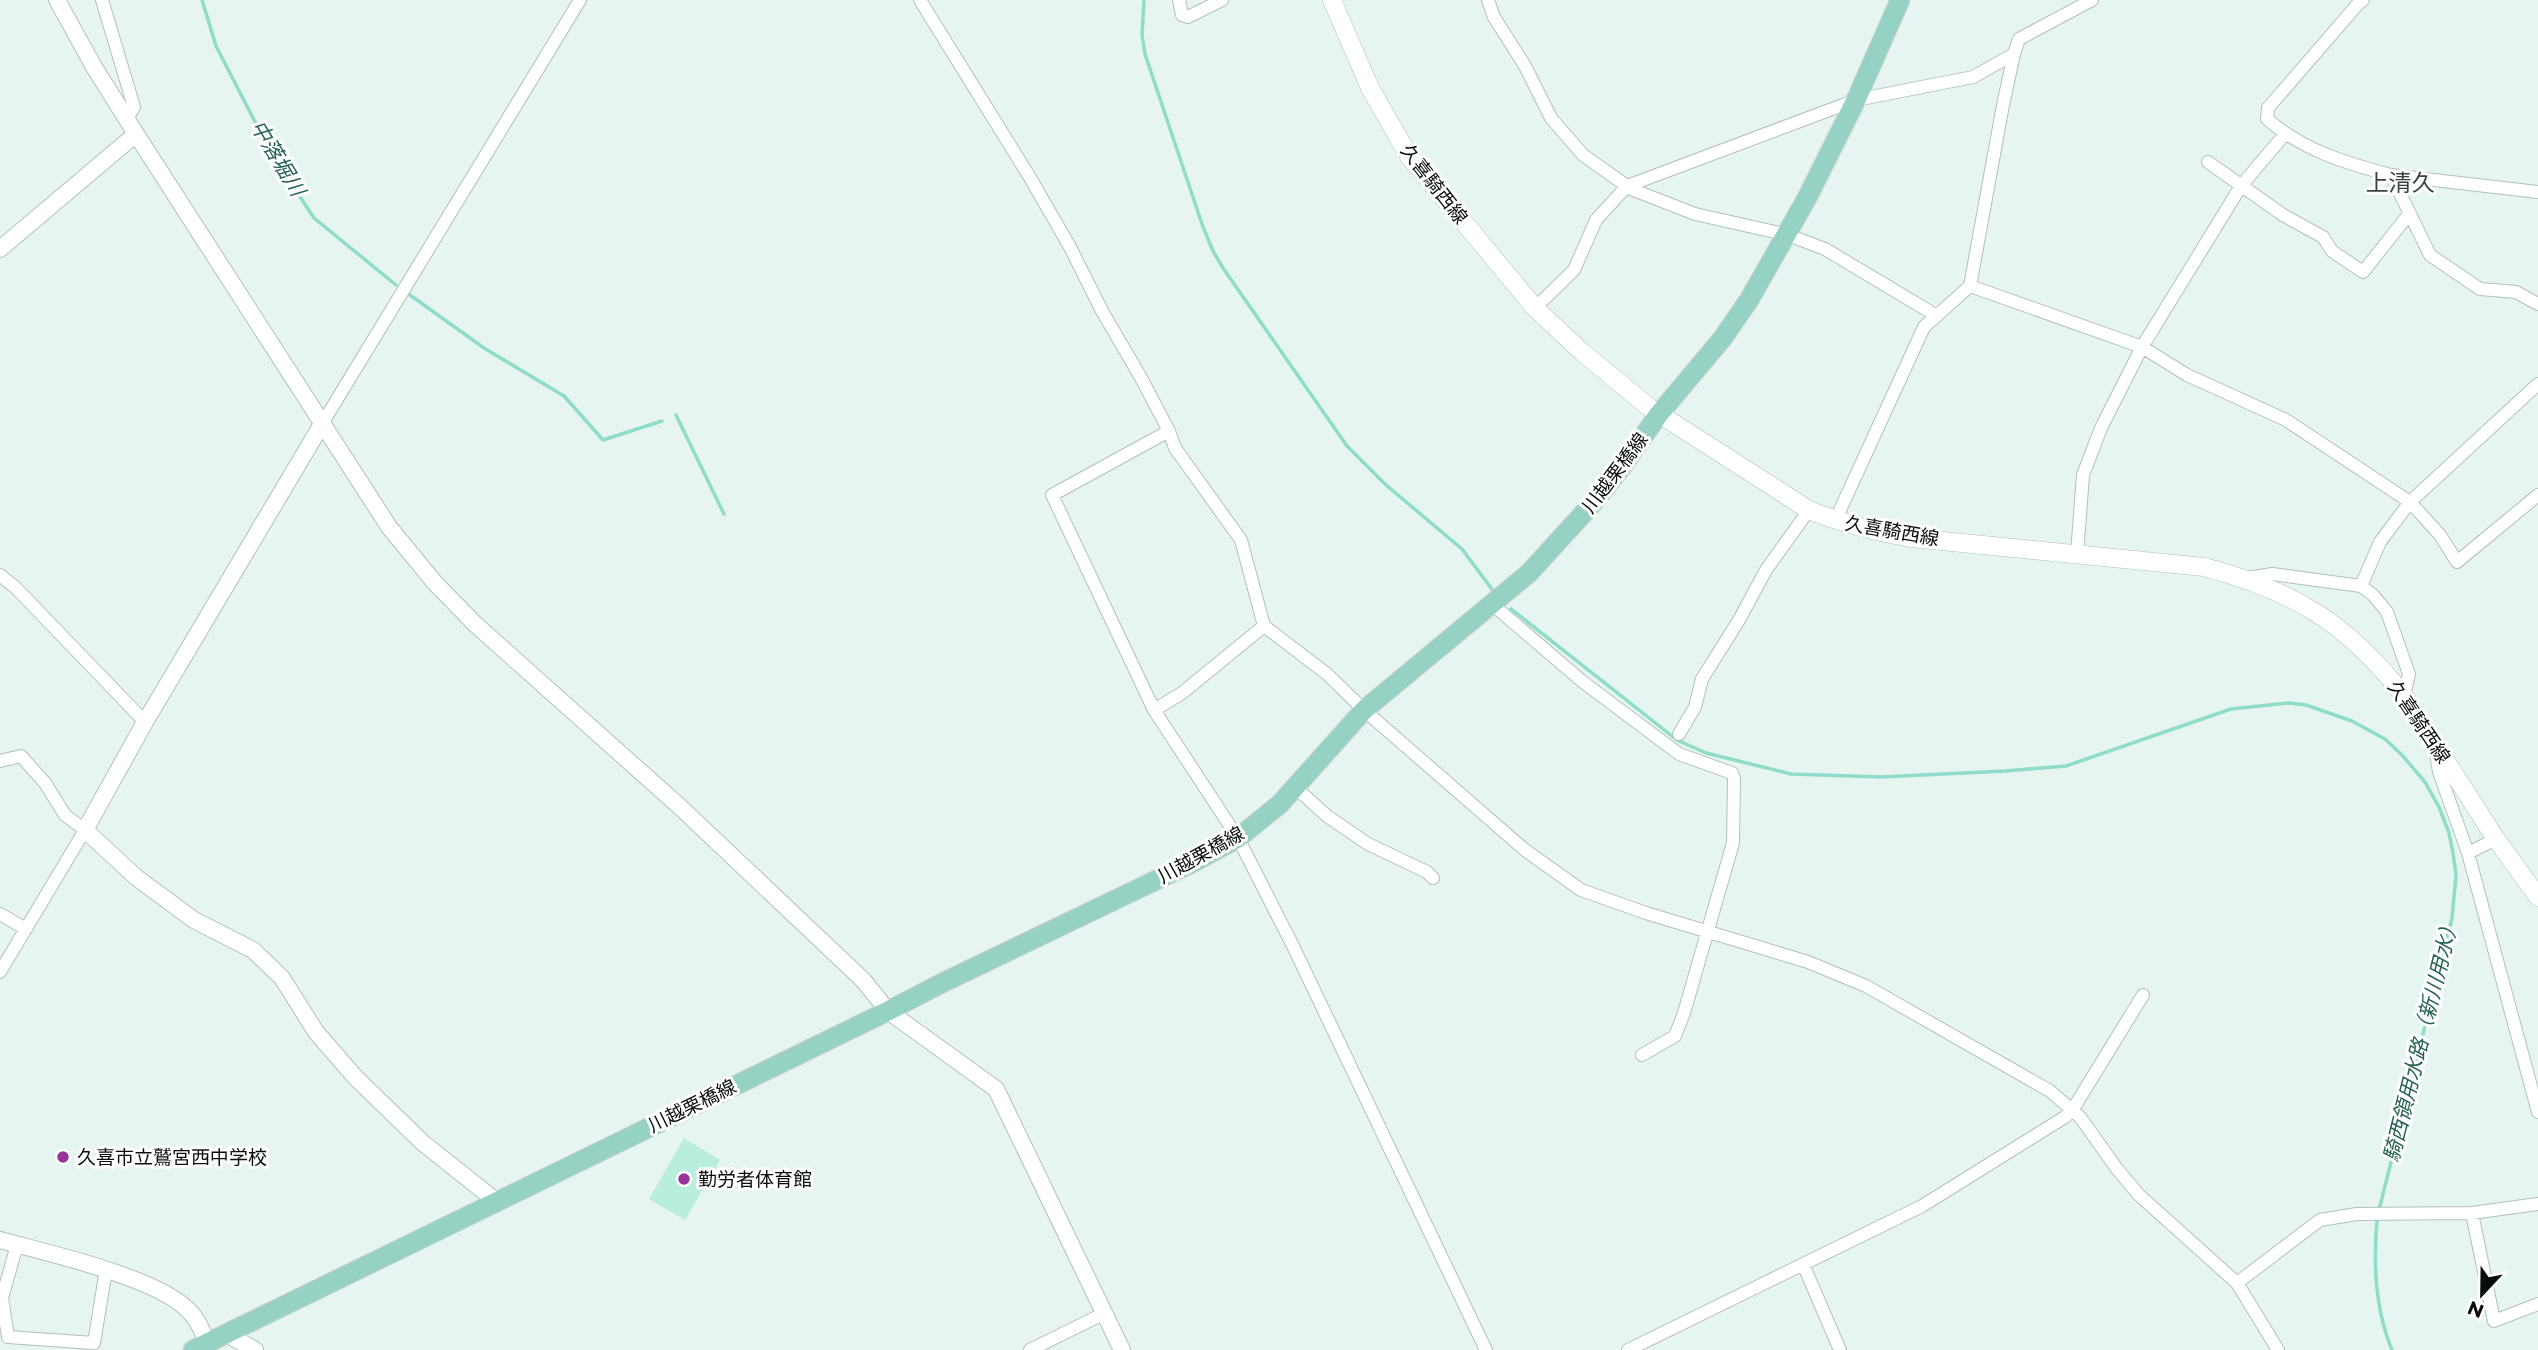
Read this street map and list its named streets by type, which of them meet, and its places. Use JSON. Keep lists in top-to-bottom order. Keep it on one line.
{"streets":{"main road":["久喜騎西線","川越栗橋線"]},"crossings":[["久喜騎西線","川越栗橋線"]],"districts":["上清久"],"water":["中落堀川","騎西領用水路（新川用水）"],"places":["久喜市立鷲宮西中学校","勤労者体育館"],"north":"bottom"}
